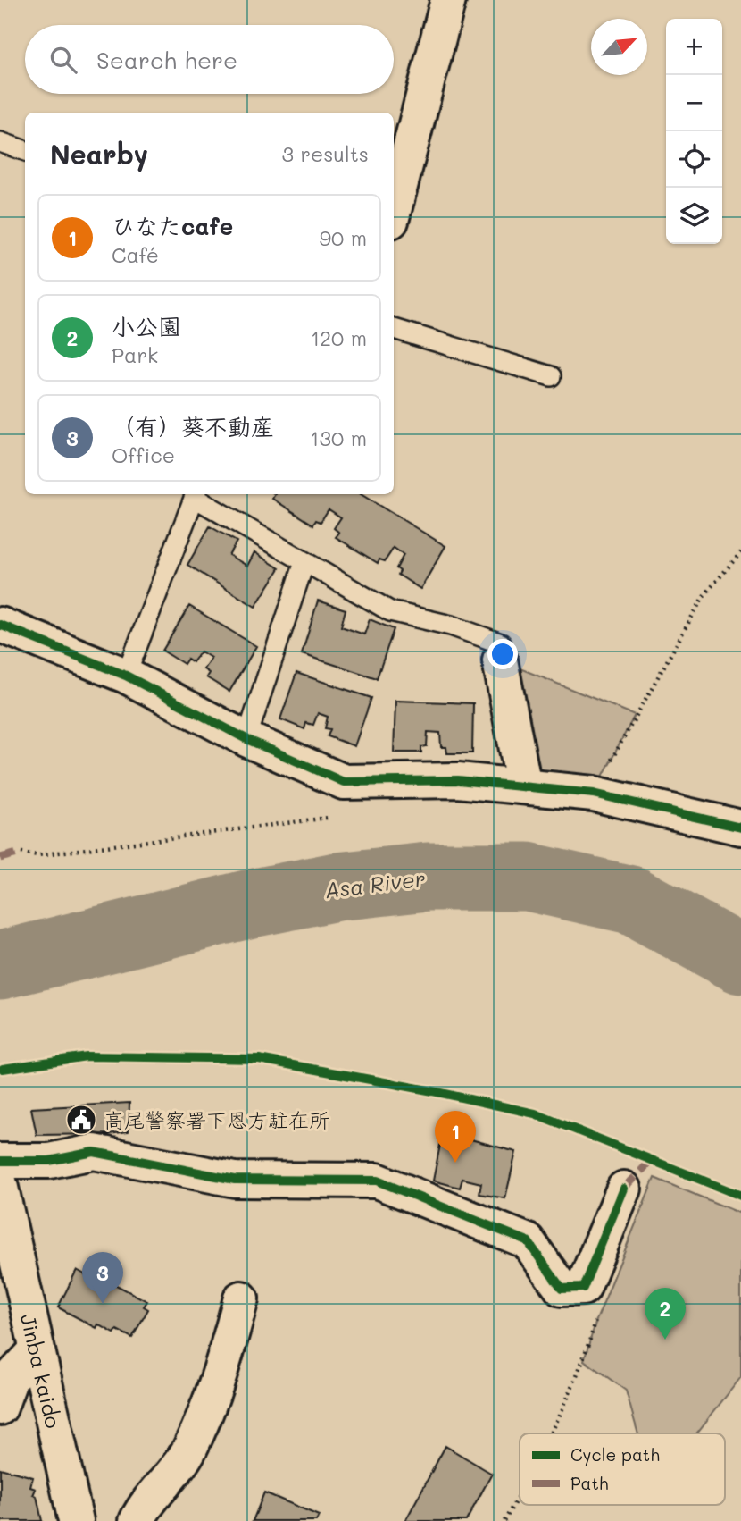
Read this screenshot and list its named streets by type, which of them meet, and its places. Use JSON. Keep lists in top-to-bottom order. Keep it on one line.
{"streets":{"street":["Jinba kaido"]},"water":["Asa River"],"places":{"public building":["高尾警察署下恩方駐在所"]},"legend":["Cycle path","Path"],"north":"top right","page":{"map_buttons":["+","−"],"search":"Search here","heading":["Nearby","3 results"],"list":[{"mark":"1","name":"ひなたcafe","note":"Café","value":"90 m"},{"mark":"2","name":"小公園","note":"Park","value":"120 m"},{"mark":"3","name":"（有）葵不動産","note":"Office","value":"130 m"}],"pins":["1","3","2"]}}
